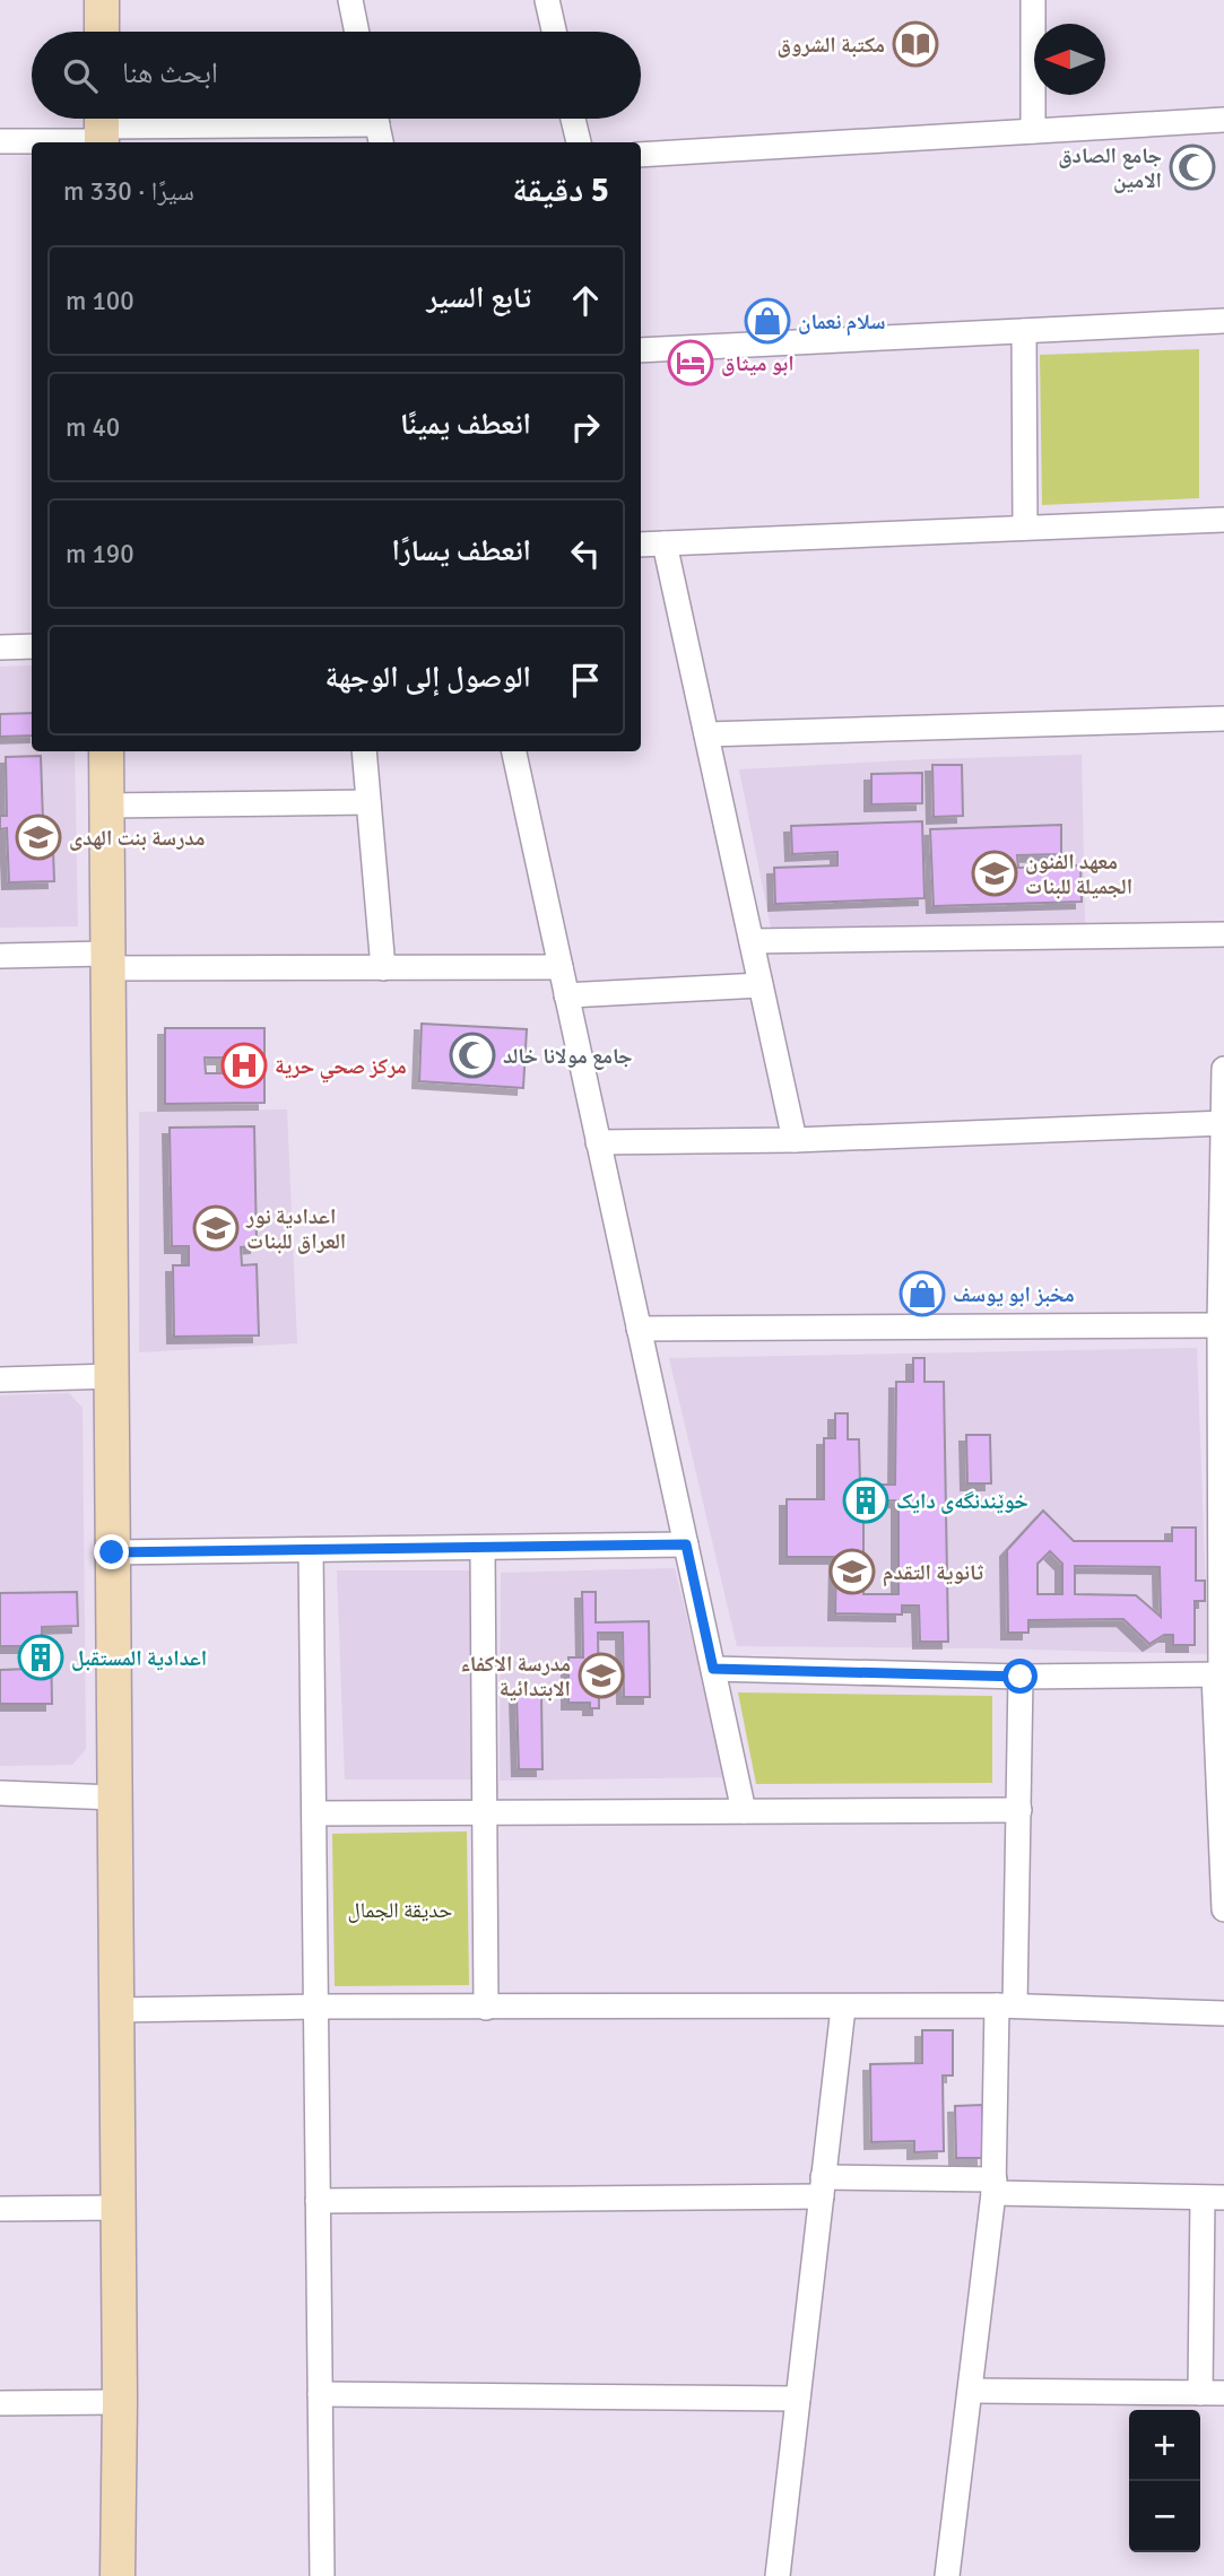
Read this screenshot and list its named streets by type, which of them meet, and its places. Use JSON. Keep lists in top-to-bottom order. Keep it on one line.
{"parks":["حديقة الجمال"],"places":{"library":["مكتبة الشروق"],"mosque":["جامع الصادق الامين","جامع مولانا خالد"],"shop":["سلام نعمان","مخبز ابو يوسف"],"hotel":["ابو ميثاق"],"school or university":["مدرسة بنت الهدی","معهد الفنون الجميلة للبنات","اعدادية نور العراق للبنات","ثانوية التقدم","مدرسة الاكفاء الابتدائية"],"hospital":["مركز صحي حرية"],"building":["خوێندنگەی دایک","اعدادية المستقبل"]},"north":"left","page":{"search":"ابحث هنا","heading":["5 دقيقة","سيرًا · 330 m"],"list":[["تابع السير","100 m"],["انعطف يمينًا","40 m"],["انعطف يسارًا","190 m"],"الوصول إلى الوجهة"],"map_buttons":["+","−"]}}
